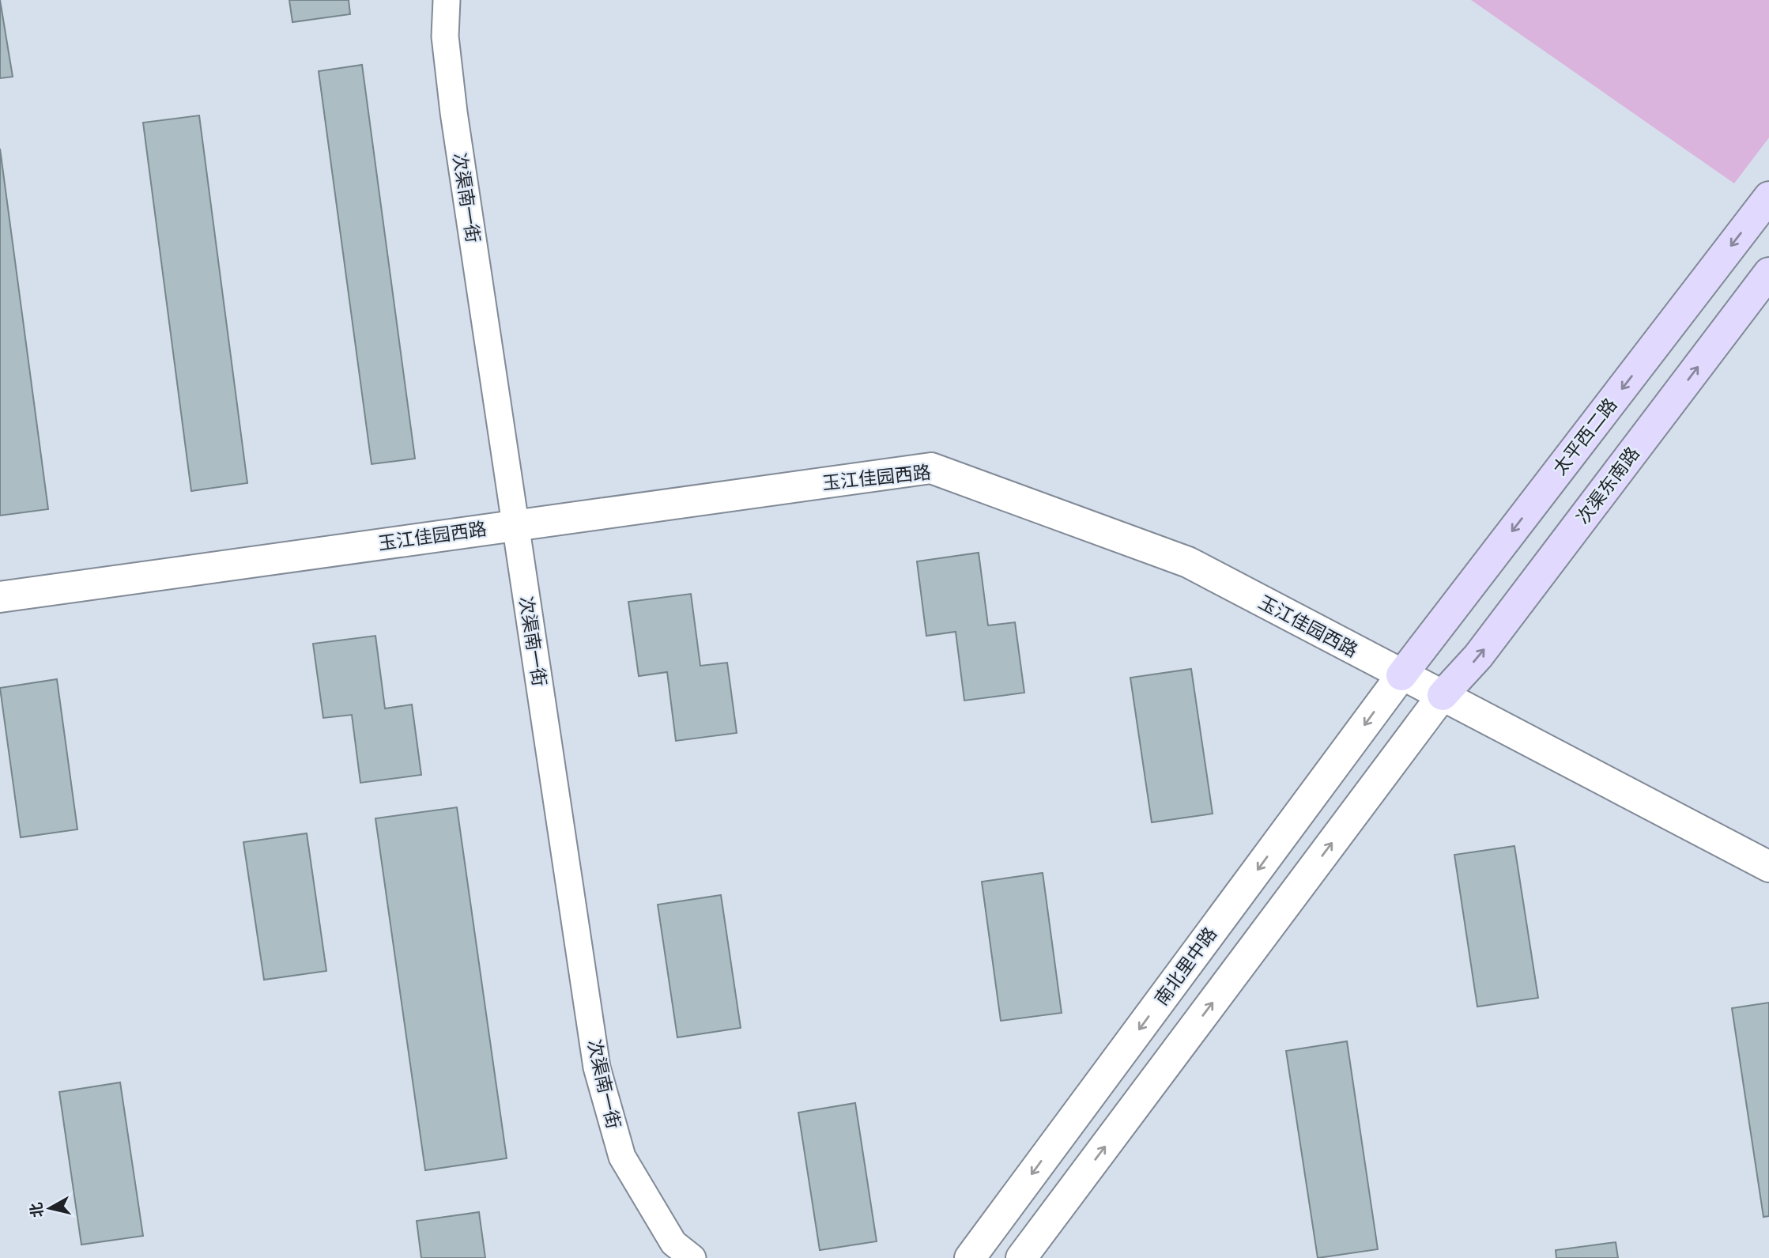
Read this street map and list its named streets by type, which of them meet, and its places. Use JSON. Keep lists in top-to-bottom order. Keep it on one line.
{"streets":{"main road":["太平西二路","次渠东南路"],"street":["次渠南一街","玉江佳园西路","南北里中路"]},"crossings":[["次渠南一街","玉江佳园西路"],["太平西二路","玉江佳园西路"],["太平西二路","南北里中路"],["玉江佳园西路","次渠东南路"],["玉江佳园西路","南北里中路"]],"one_way":["太平西二路","次渠东南路"],"north":"left"}
